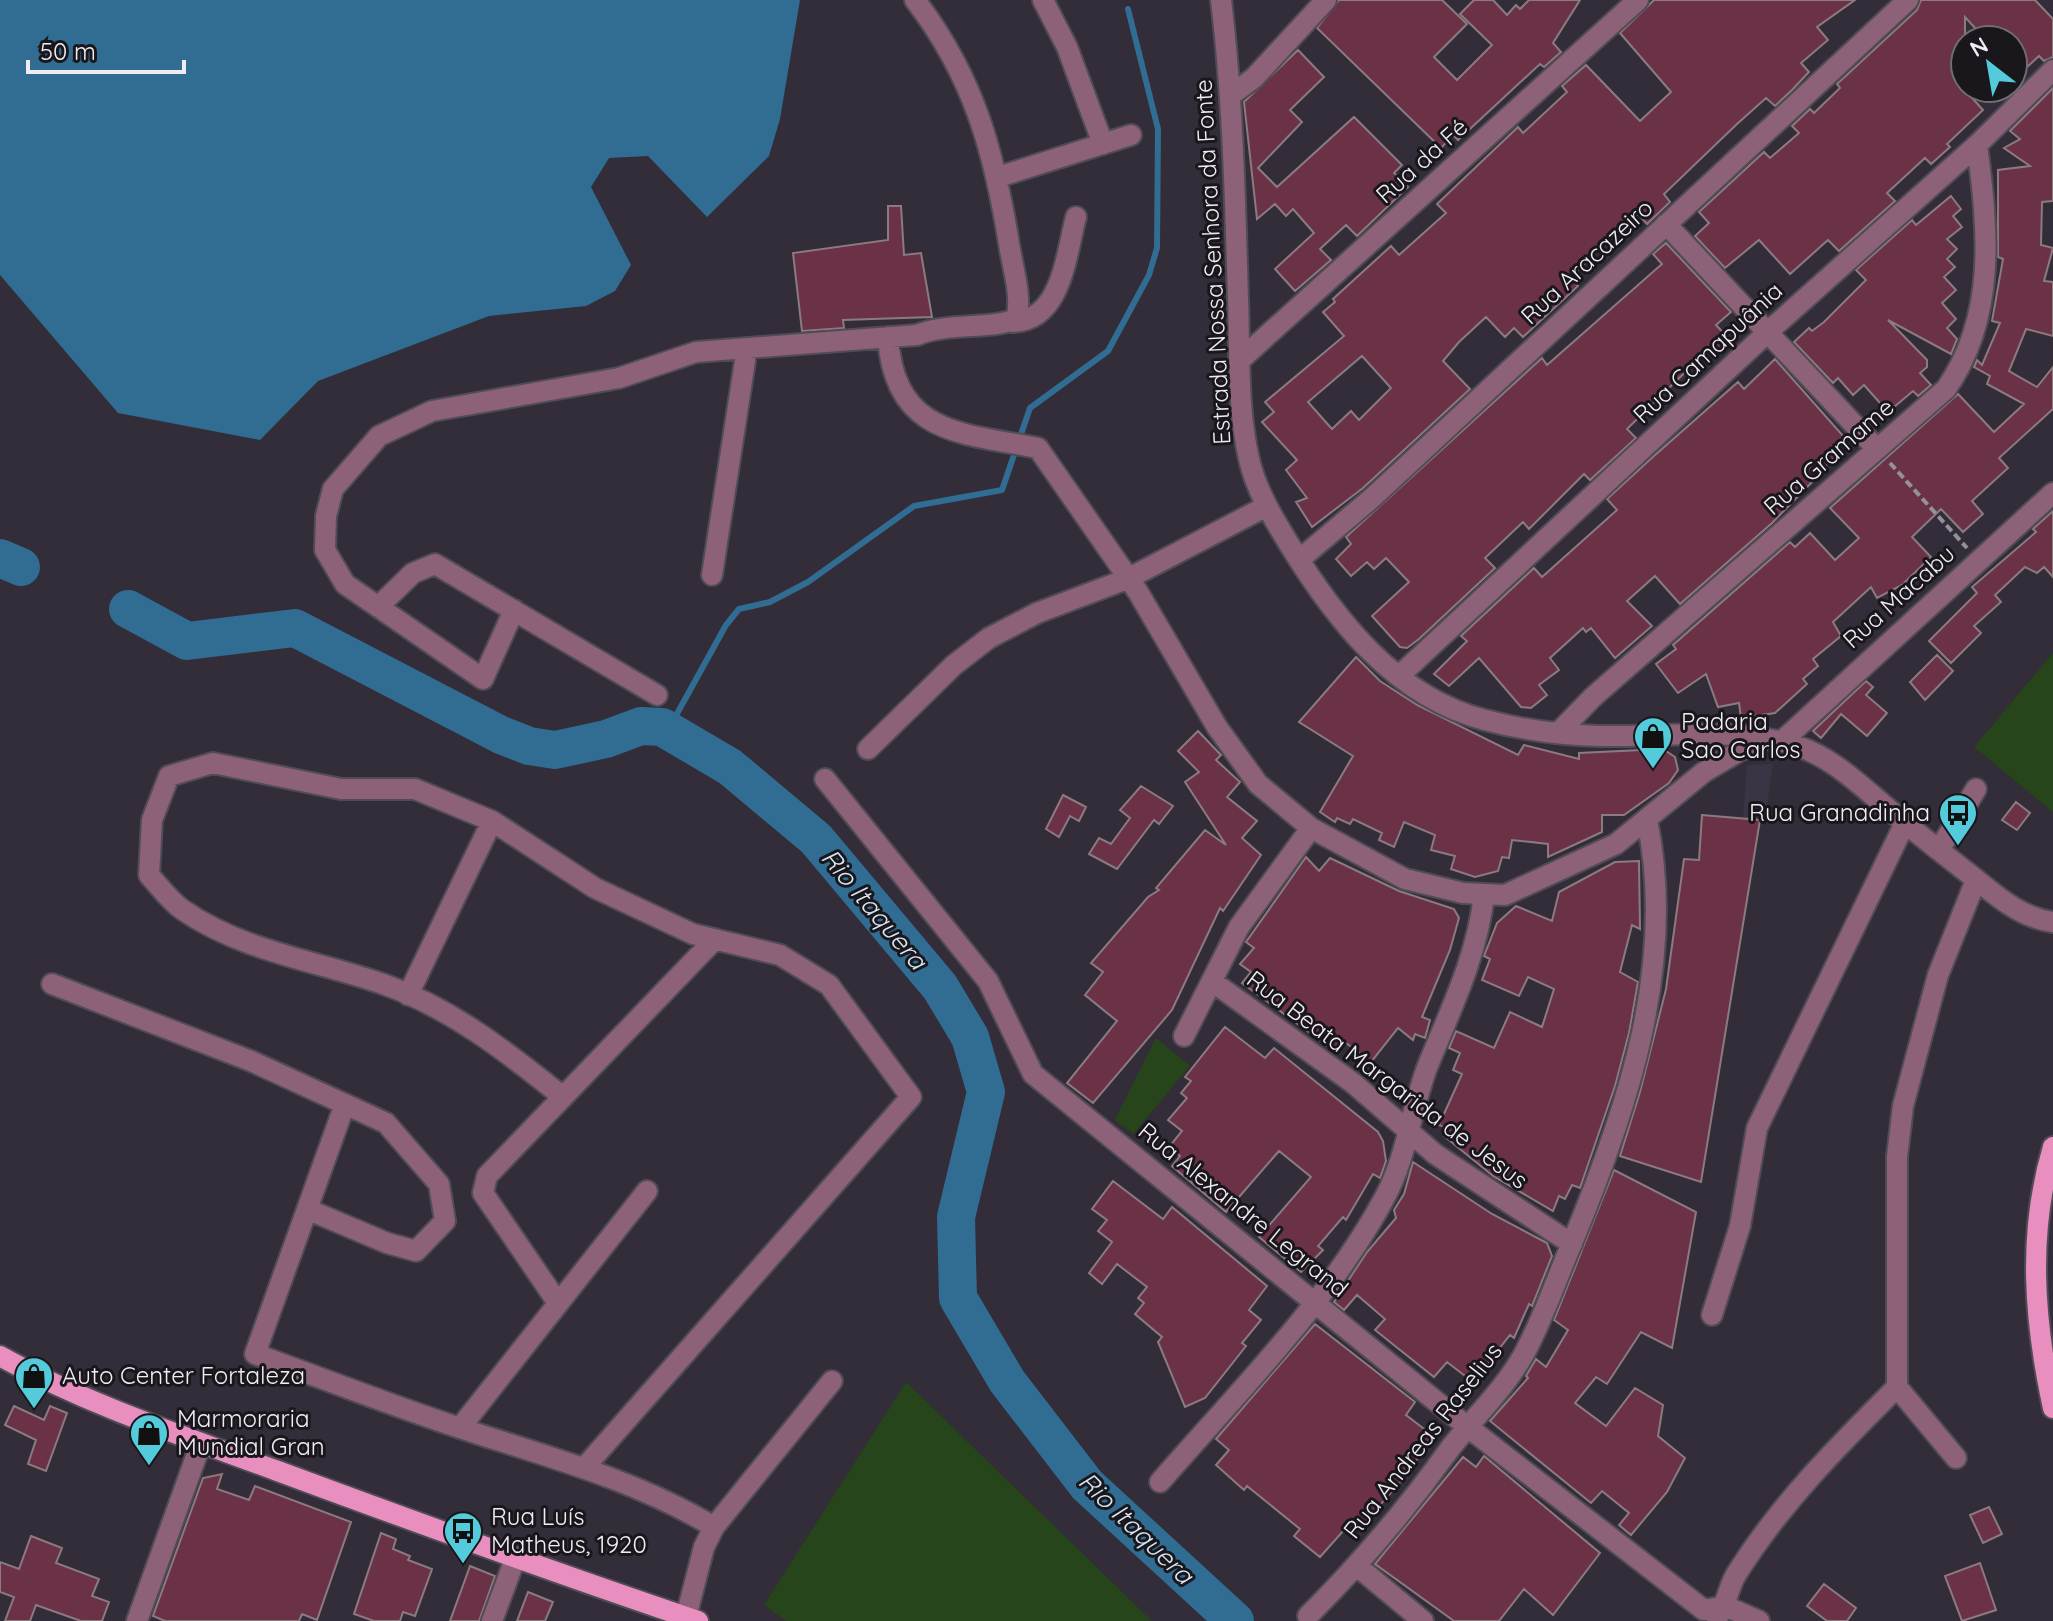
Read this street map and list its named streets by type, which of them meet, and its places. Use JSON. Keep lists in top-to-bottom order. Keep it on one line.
{"streets":{"street":["Rua da Fé","Estrada Nossa Senhora da Fonte","Rua Aracazeiro","Rua Camapuânia","Rua Gramame","Rua Macabu","Rua Beata Margarida de Jesus","Rua Alexandre Legrand","Rua Andreas Raselius"]},"crossings":[["Rua da Fé","Estrada Nossa Senhora da Fonte"],["Estrada Nossa Senhora da Fonte","Rua Aracazeiro"],["Estrada Nossa Senhora da Fonte","Rua Camapuânia"],["Estrada Nossa Senhora da Fonte","Rua Gramame"],["Rua Camapuânia","Rua Gramame"],["Rua Beata Margarida de Jesus","Rua Andreas Raselius"],["Rua Alexandre Legrand","Rua Andreas Raselius"]],"water":["Rio Itaquera"],"places":{"shop":["Padaria Sao Carlos","Auto Center Fortaleza","Marmoraria Mundial Gran"],"bus stop":["Rua Granadinha","Rua Luís Matheus, 1920"]},"scale_bar":"50 m","north":"top left"}
